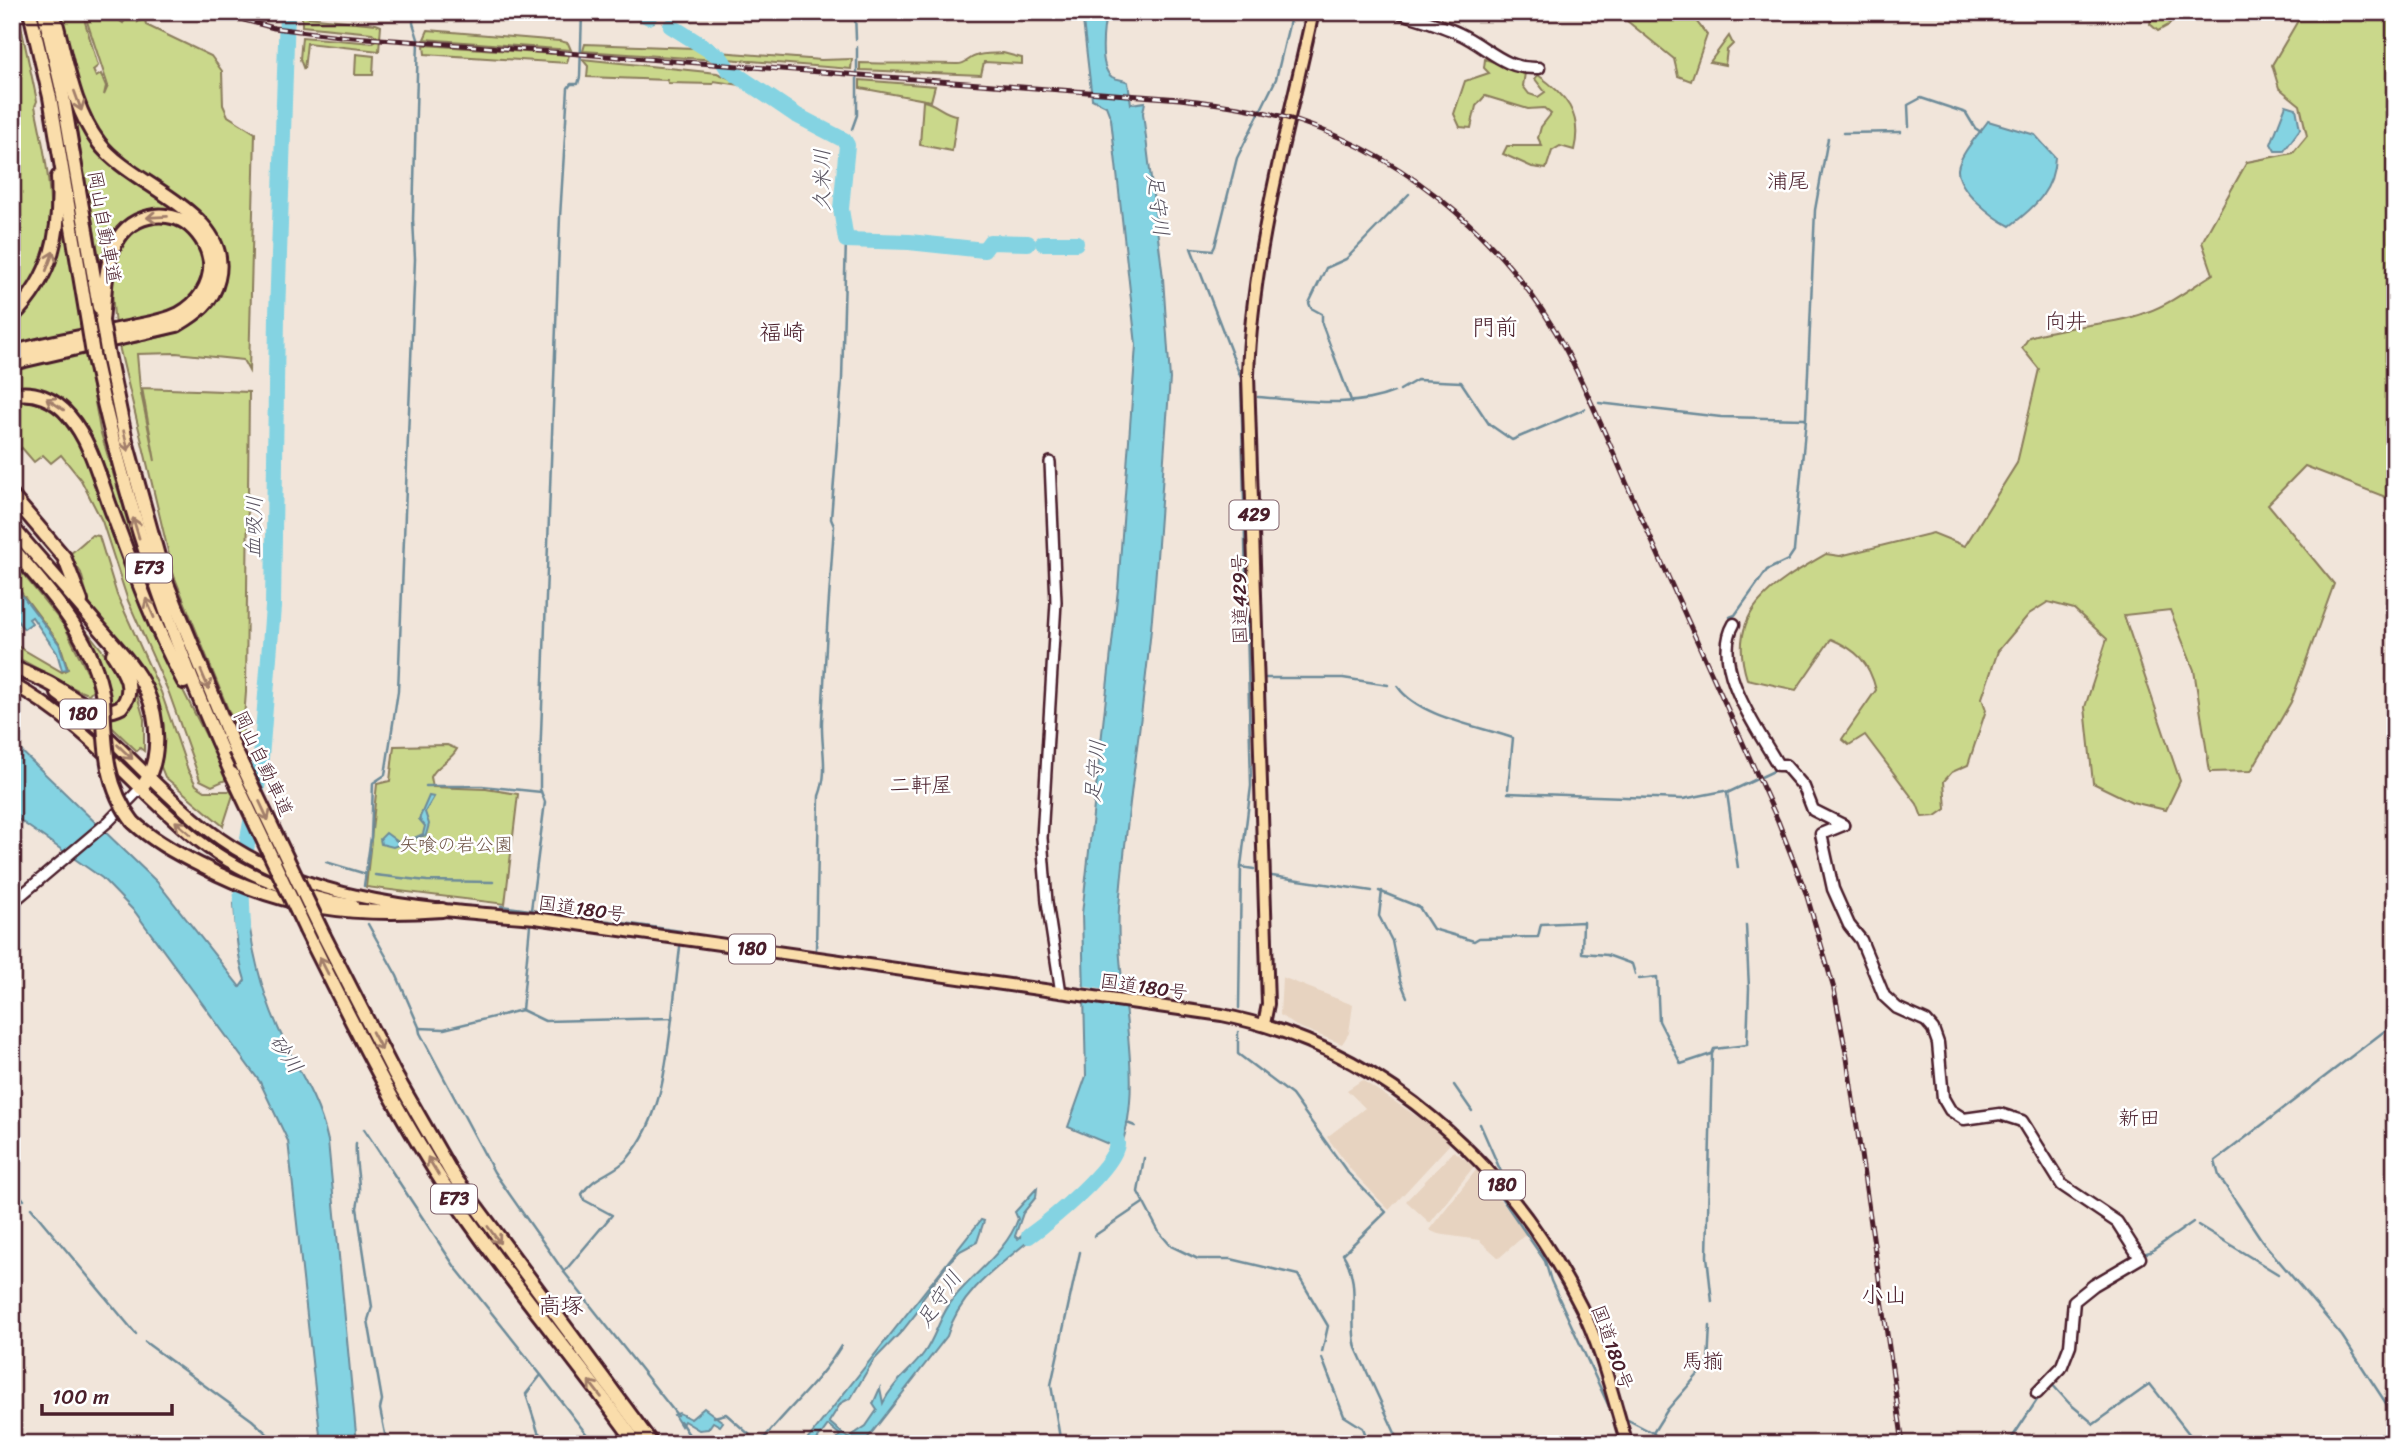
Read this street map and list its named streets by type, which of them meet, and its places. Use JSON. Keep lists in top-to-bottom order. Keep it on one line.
{"streets":{"highway":["岡山自動車道","429","E73","国道429号","180","国道180号"]},"crossings":[["国道429号","国道180号"]],"districts":["浦尾","向井","門前","福崎","二軒屋","新田","小山","高塚","馬揃"],"water":["久米川","足守川","血吸川","砂川"],"parks":["矢喰の岩公園"],"scale_bar":"100 m"}
